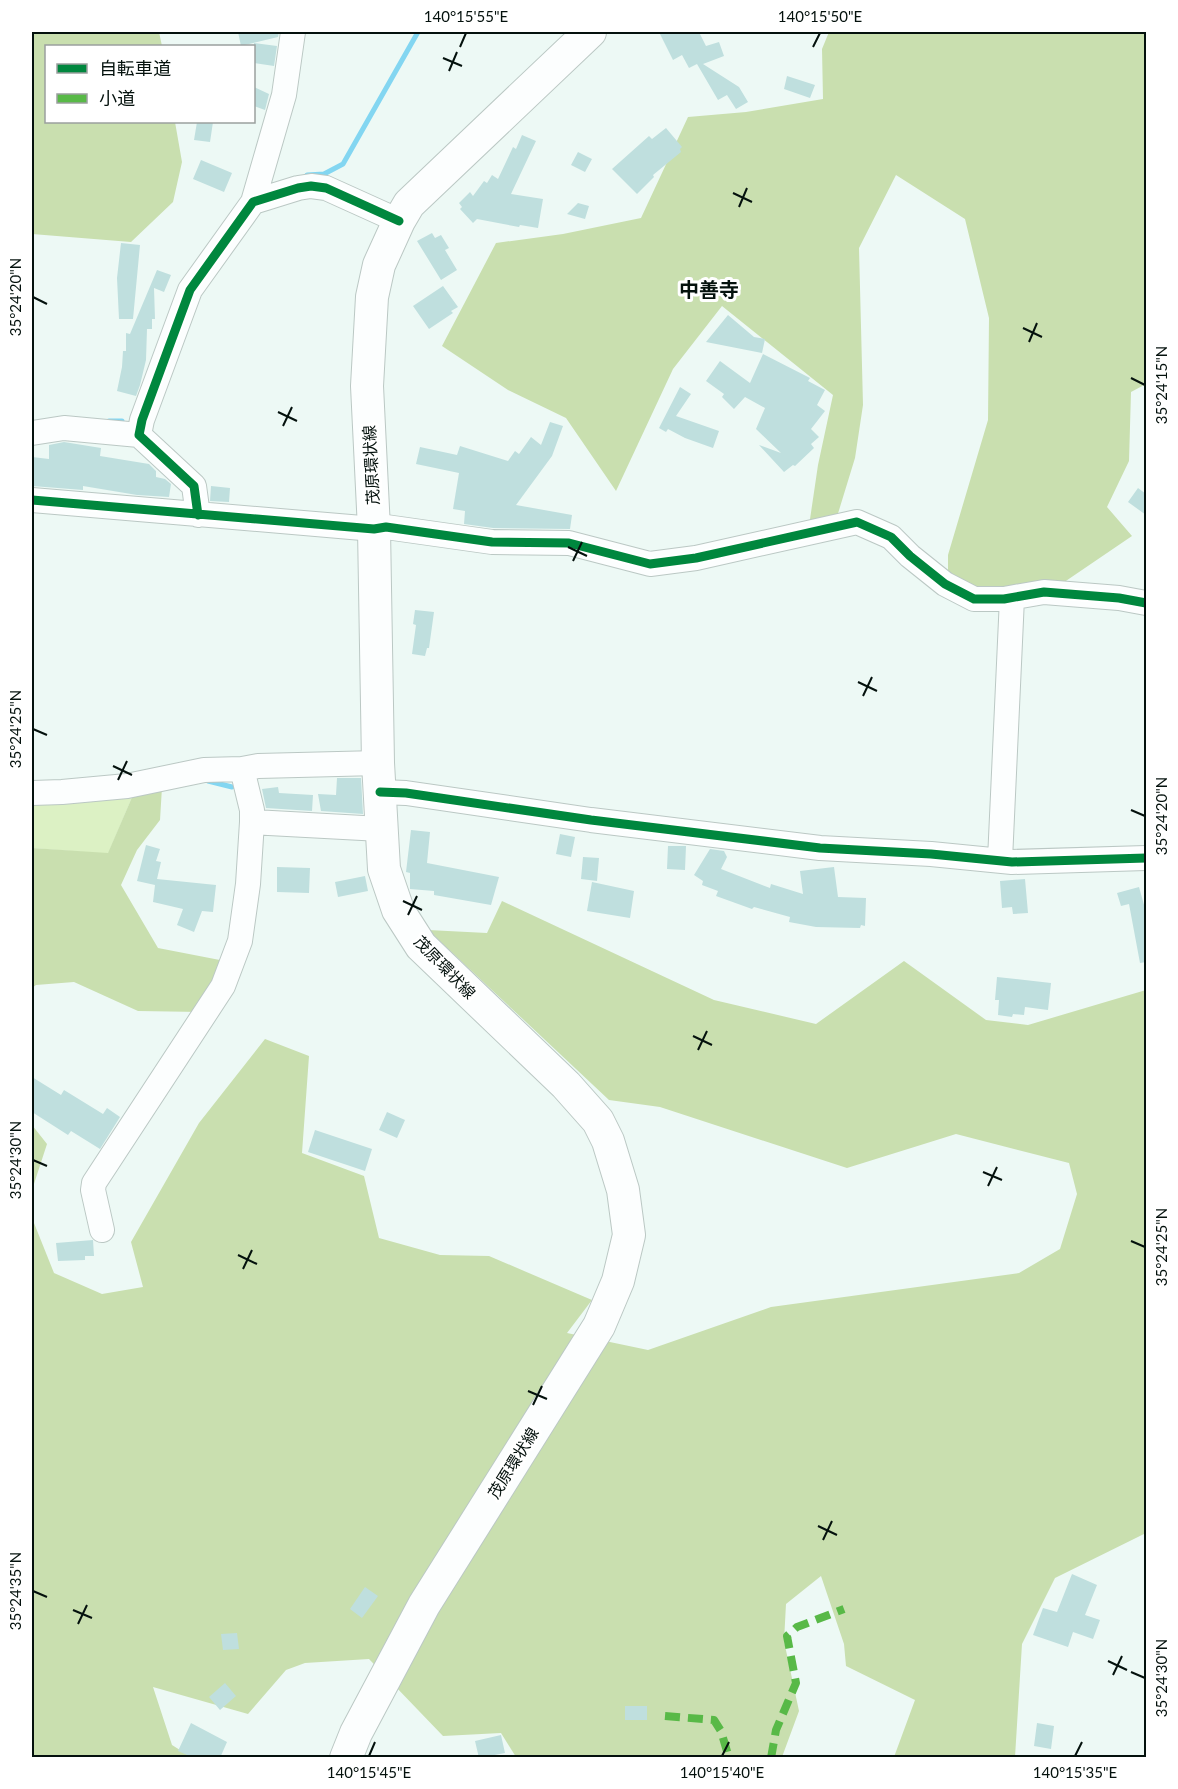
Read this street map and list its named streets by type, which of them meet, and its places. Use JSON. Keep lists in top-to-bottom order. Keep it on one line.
{"streets":{"main road":["茂原環状線"]},"districts":["中善寺"],"legend":["自転車道","小道"],"coordinates":["140°15'55\"E","140°15'50\"E","35°24'20\"N","35°24'15\"N","35°24'25\"N","35°24'30\"N","35°24'35\"N","140°15'45\"E","140°15'40\"E","140°15'35\"E"]}
